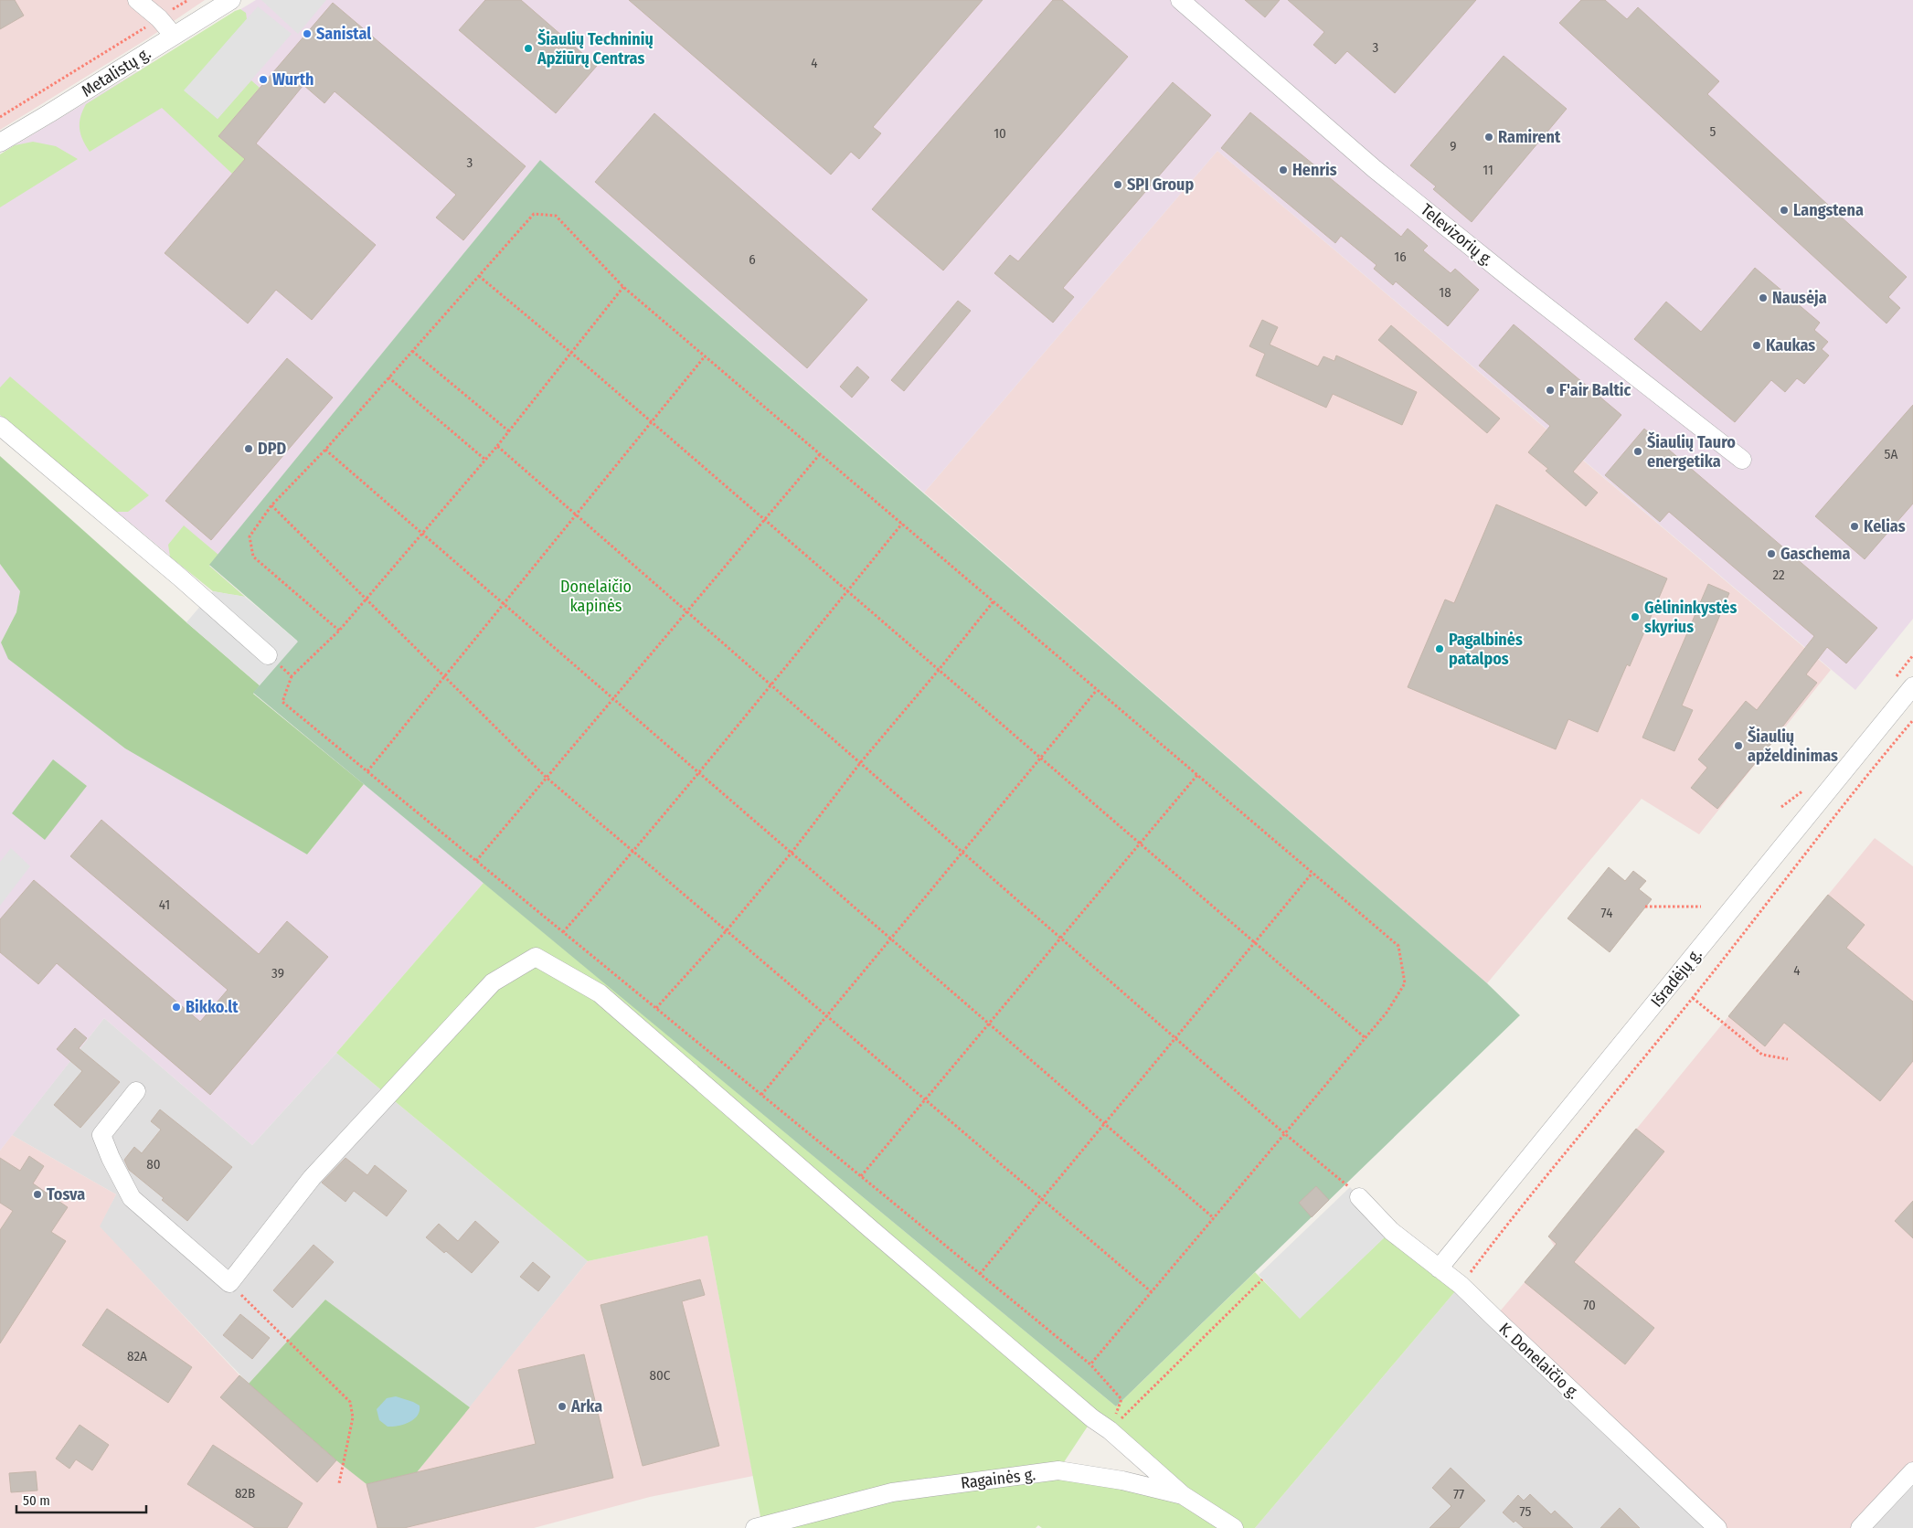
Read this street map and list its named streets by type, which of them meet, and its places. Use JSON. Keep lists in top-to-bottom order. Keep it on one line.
{"streets":{"street":["Metalistų g.","Televizorių g.","Išradėjų g.","K. Donelaičio g.","Ragainės g."]},"crossings":[["Išradėjų g.","K. Donelaičio g."]],"parks":["Donelaičio kapinės"],"places":["Sanistal","Šiaulių Techninių Apžiūrų Centras","Wurth","Ramirent","Henris","SPI Group","Langstena","Nausėja","Kaukas","F'air Baltic","DPD","Šiaulių Tauro energetika","Kelias","Gaschema","Gėlininkystės skyrius","Pagalbinės patalpos","Šiaulių apželdinimas","Bikko.lt","Tosva","Arka"],"house_numbers":["3","4","5","10","9","3","11","16","6","18","5A","22","41","74","4","39","80","70","82A","80C","82B","77","75"],"scale_bar":"50 m"}
